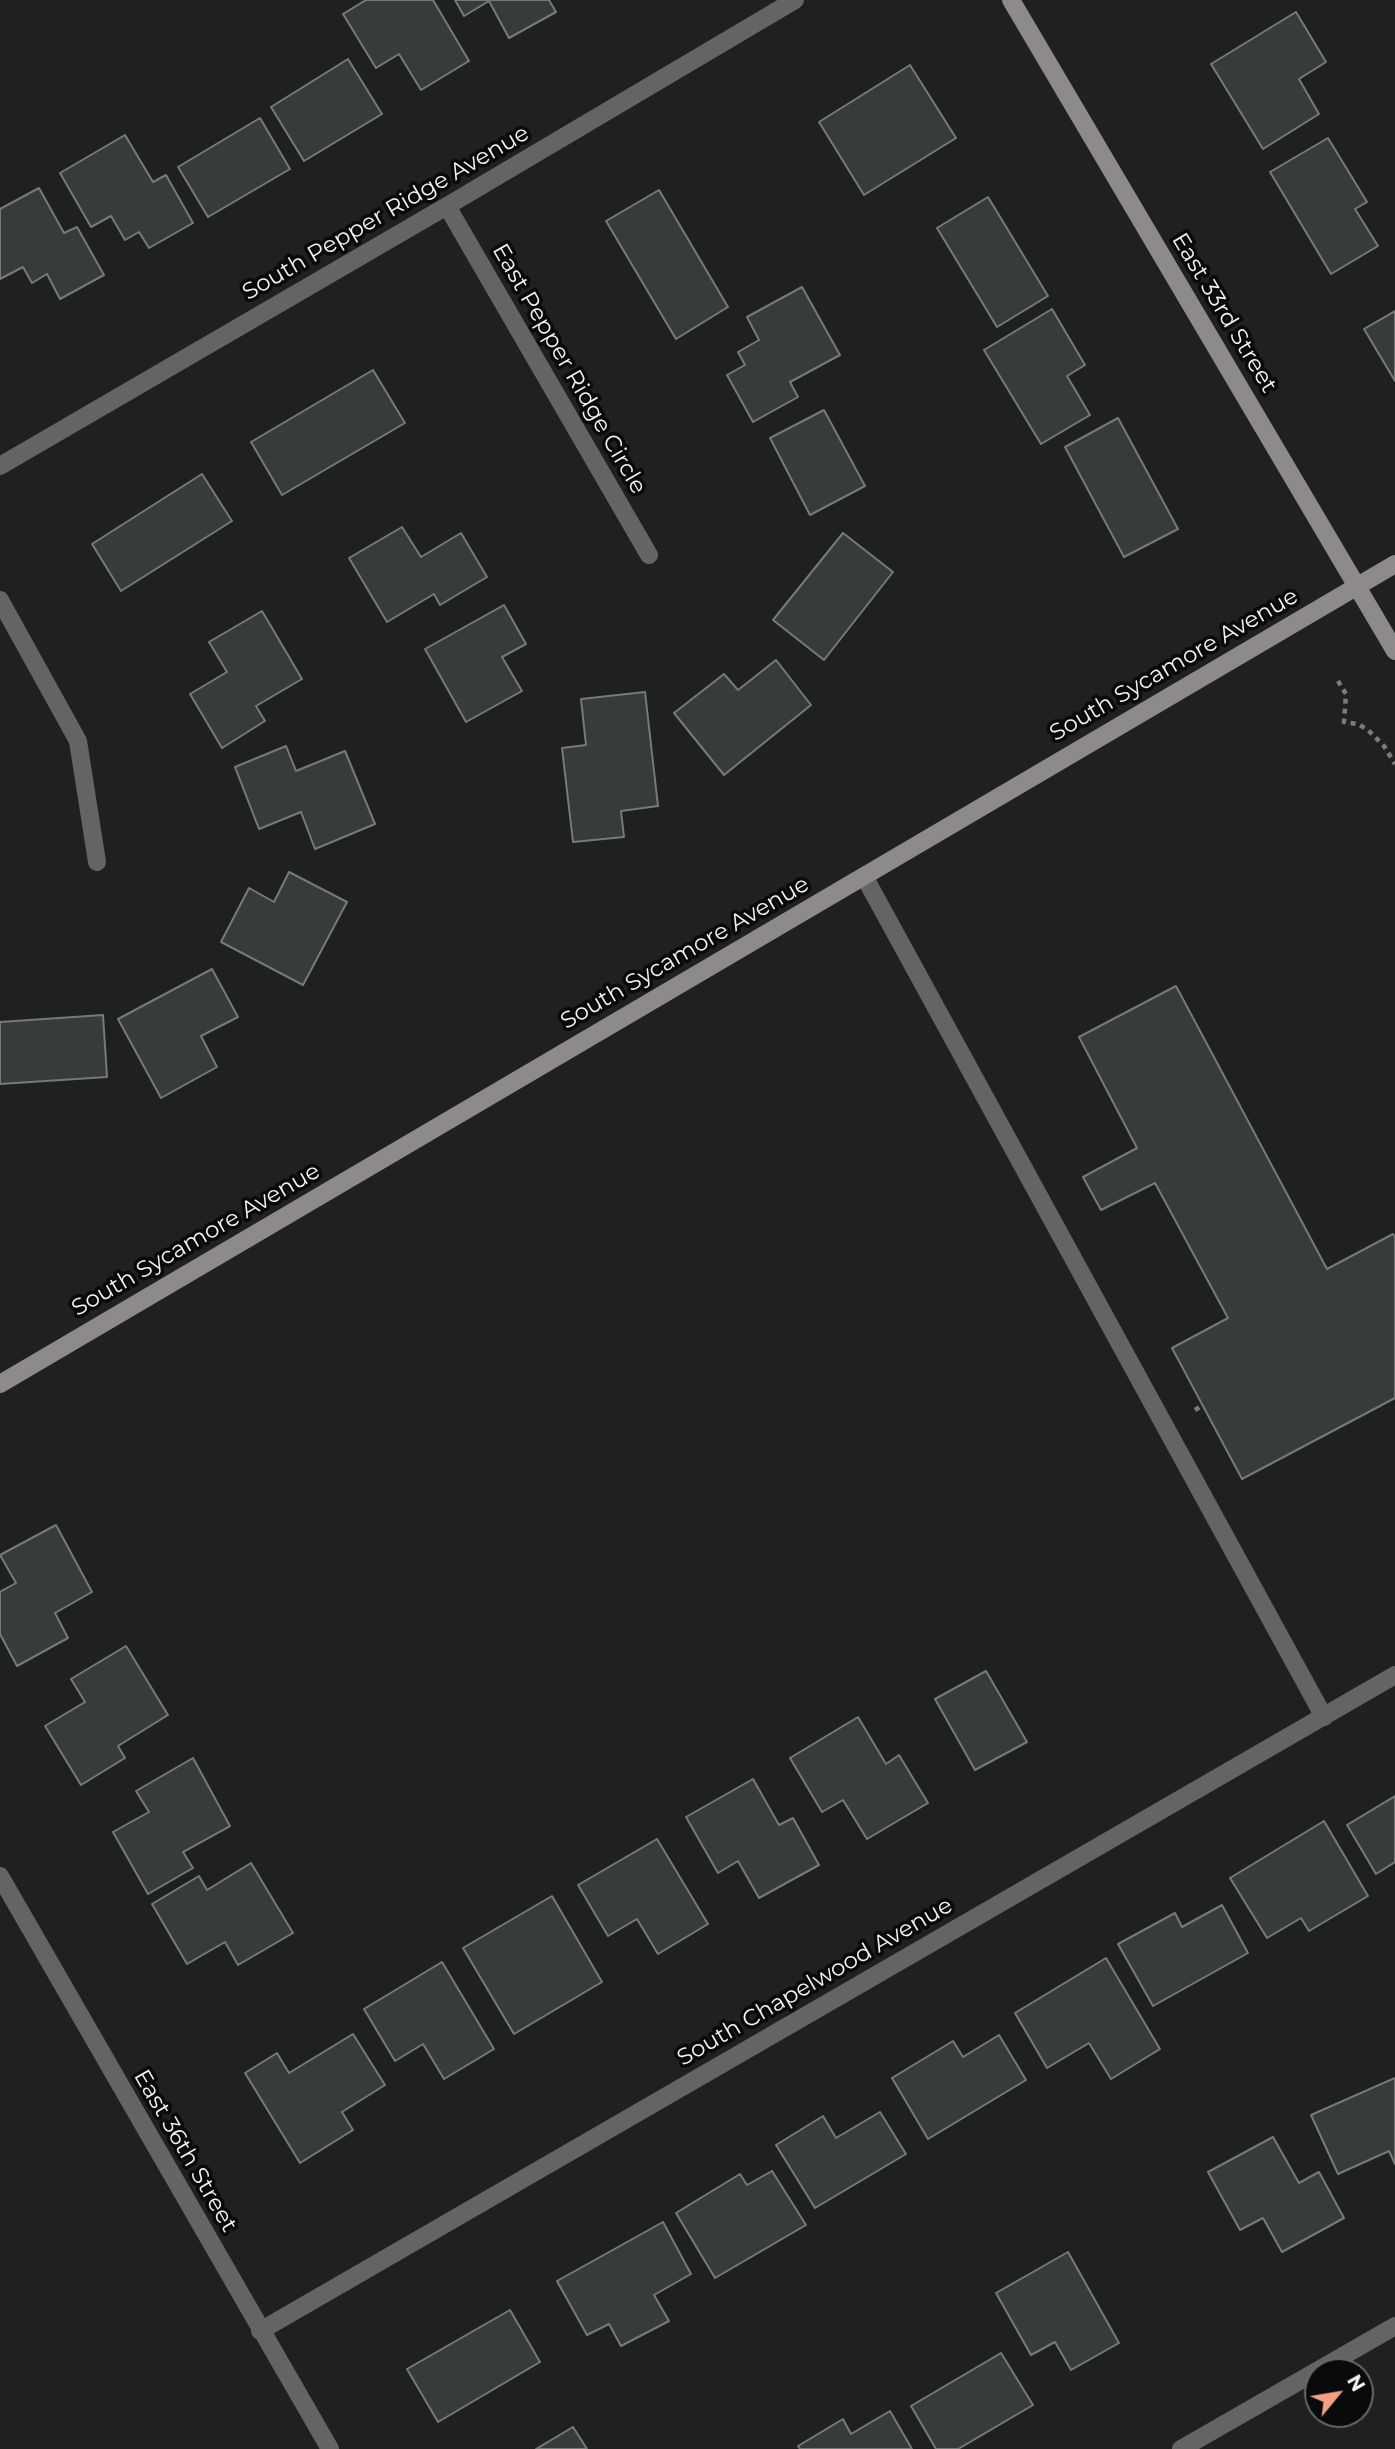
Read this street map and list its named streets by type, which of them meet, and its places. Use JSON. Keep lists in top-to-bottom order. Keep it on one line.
{"streets":{"main road":["East 33rd Street","South Sycamore Avenue"],"street":["South Pepper Ridge Avenue","East Pepper Ridge Circle","South Chapelwood Avenue","East 36th Street"]},"crossings":[["South Pepper Ridge Avenue","East Pepper Ridge Circle"],["East 33rd Street","South Sycamore Avenue"],["South Chapelwood Avenue","East 36th Street"]],"north":"top right"}
